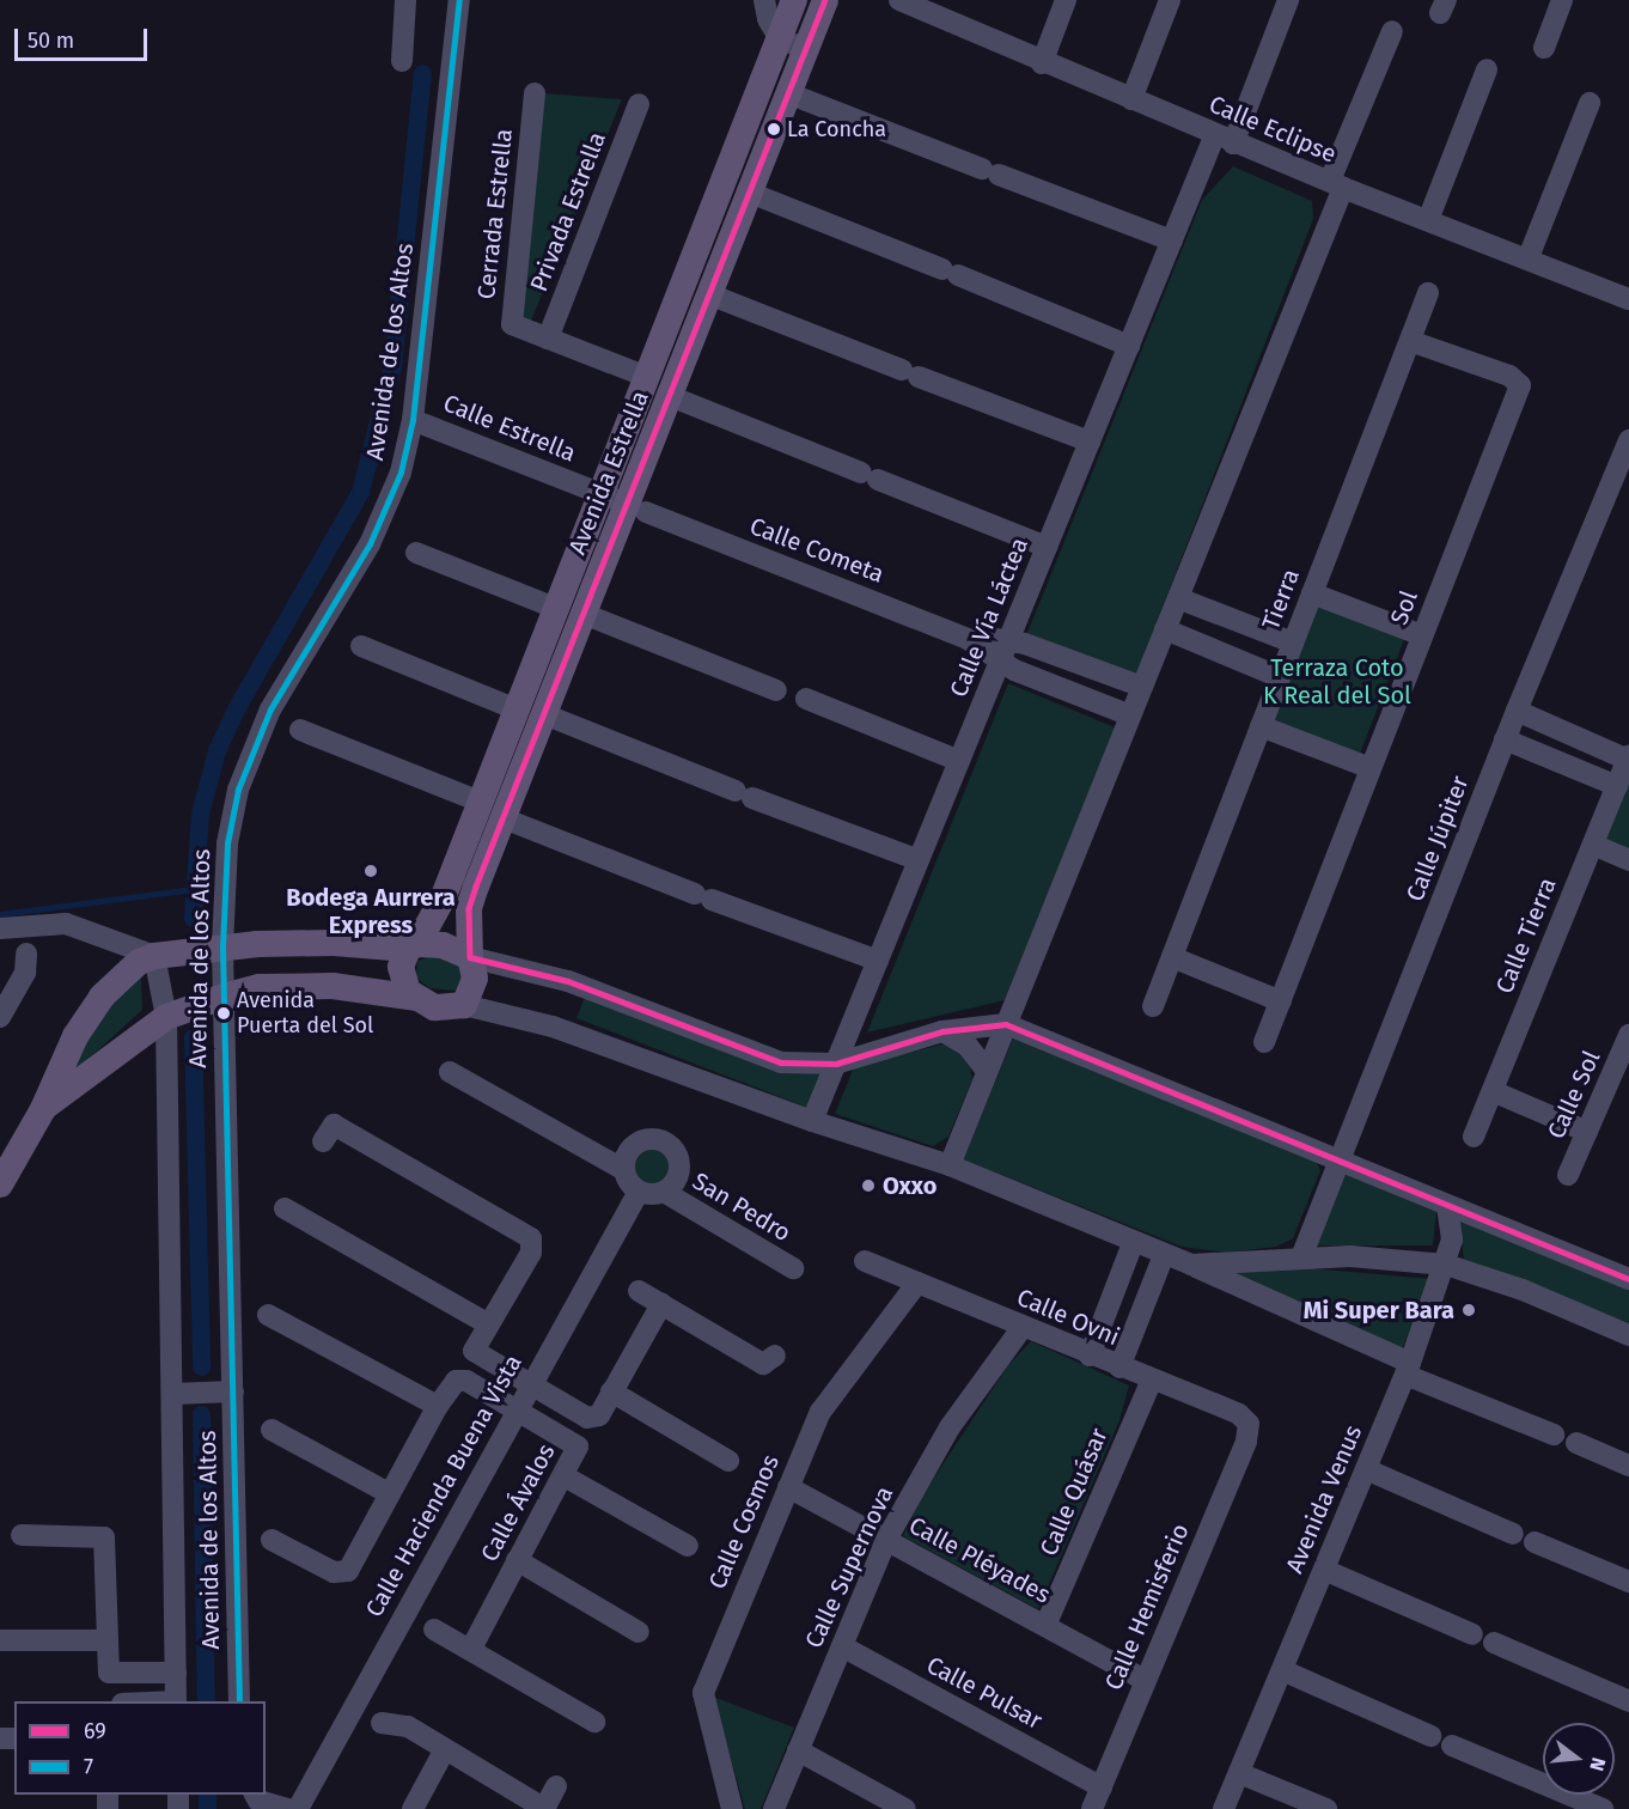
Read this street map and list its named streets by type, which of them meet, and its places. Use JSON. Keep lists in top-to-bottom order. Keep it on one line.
{"streets":{"main road":["Avenida Estrella"],"street":["Calle Eclipse","Privada Estrella","Cerrada Estrella","Avenida de los Altos","Calle Estrella","Calle Cometa","Tierra","Sol","Calle Vía Láctea","Calle Júpiter","Calle Tierra","Calle Sol","San Pedro","Calle Ovni","Calle Hacienda Buena Vista","Calle Quásar","Avenida Venus","Calle Ávalos","Calle Cosmos","Calle Pléyades","Calle Supernova","Calle Hemisferio","Calle Pulsar"]},"crossings":[["Calle Eclipse","Calle Vía Láctea"],["Privada Estrella","Cerrada Estrella"],["Cerrada Estrella","Avenida Estrella"],["Avenida de los Altos","Calle Estrella"],["Calle Estrella","Avenida Estrella"],["Calle Estrella","Calle Cometa"],["Avenida Estrella","Calle Cometa"],["Calle Cometa","Calle Vía Láctea"],["Tierra","Sol"],["San Pedro","Calle Hacienda Buena Vista"],["Calle Ovni","Calle Quásar"],["Calle Ovni","Calle Cosmos"],["Calle Ovni","Calle Supernova"],["Calle Ovni","Calle Hemisferio"],["Calle Hacienda Buena Vista","Calle Ávalos"],["Calle Quásar","Calle Pléyades"],["Calle Cosmos","Calle Pléyades"],["Calle Pléyades","Calle Supernova"],["Calle Pléyades","Calle Hemisferio"],["Calle Supernova","Calle Pulsar"],["Calle Hemisferio","Calle Pulsar"]],"parks":["Terraza Coto K Real del Sol"],"places":["La Concha","Bodega Aurrera Express","Avenida Puerta del Sol","Oxxo","Mi Super Bara"],"lines":["transit line 69","transit line 7"],"legend":["69","7"],"scale_bar":"50 m","north":"right"}
